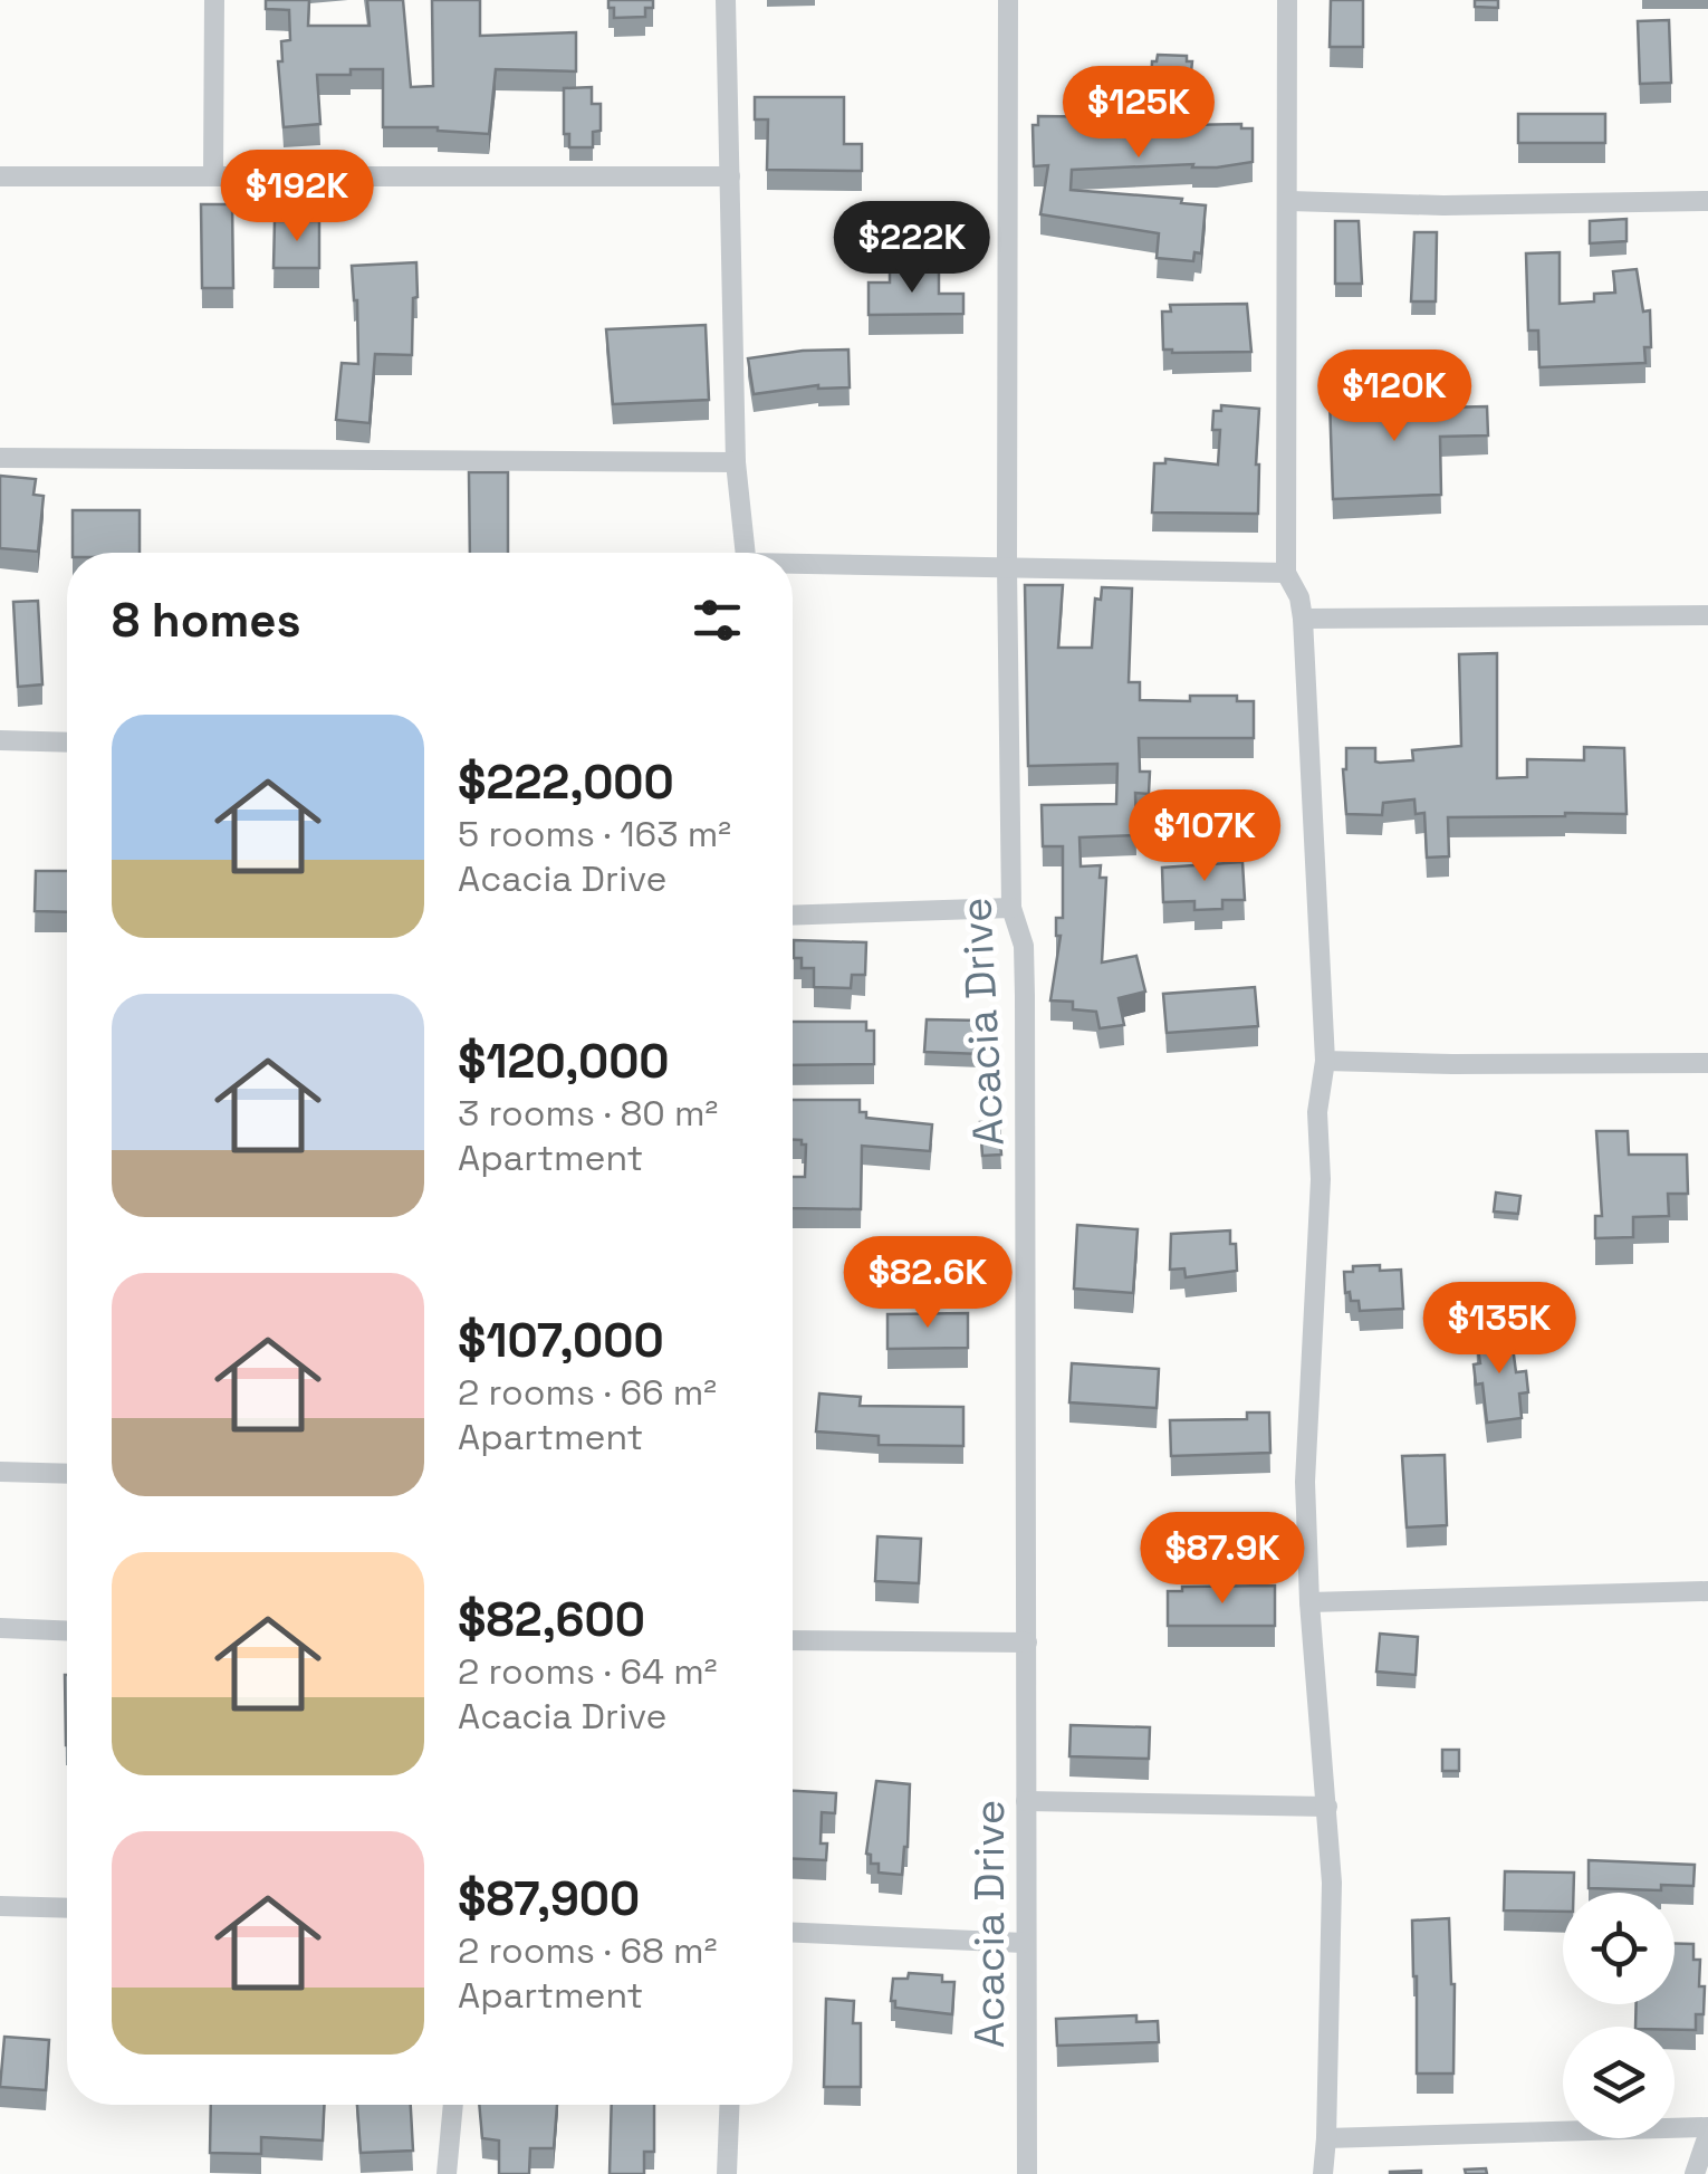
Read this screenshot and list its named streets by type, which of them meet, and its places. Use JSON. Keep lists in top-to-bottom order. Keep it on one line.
{"streets":{"street":["Acacia Drive"]},"page":{"price":["$125K","$192K","$222K","$120K","$107K","$82.6K","$135K","$87.9K"],"heading":"8 homes","list":[{"name":"$222,000","note":"5 rooms · 163 m² · Acacia Drive"},{"name":"$120,000","note":"3 rooms · 80 m² · Apartment"},{"name":"$107,000","note":"2 rooms · 66 m² · Apartment"},{"name":"$82,600","note":"2 rooms · 64 m² · Acacia Drive"},{"name":"$87,900","note":"2 rooms · 68 m² · Apartment"}]}}
